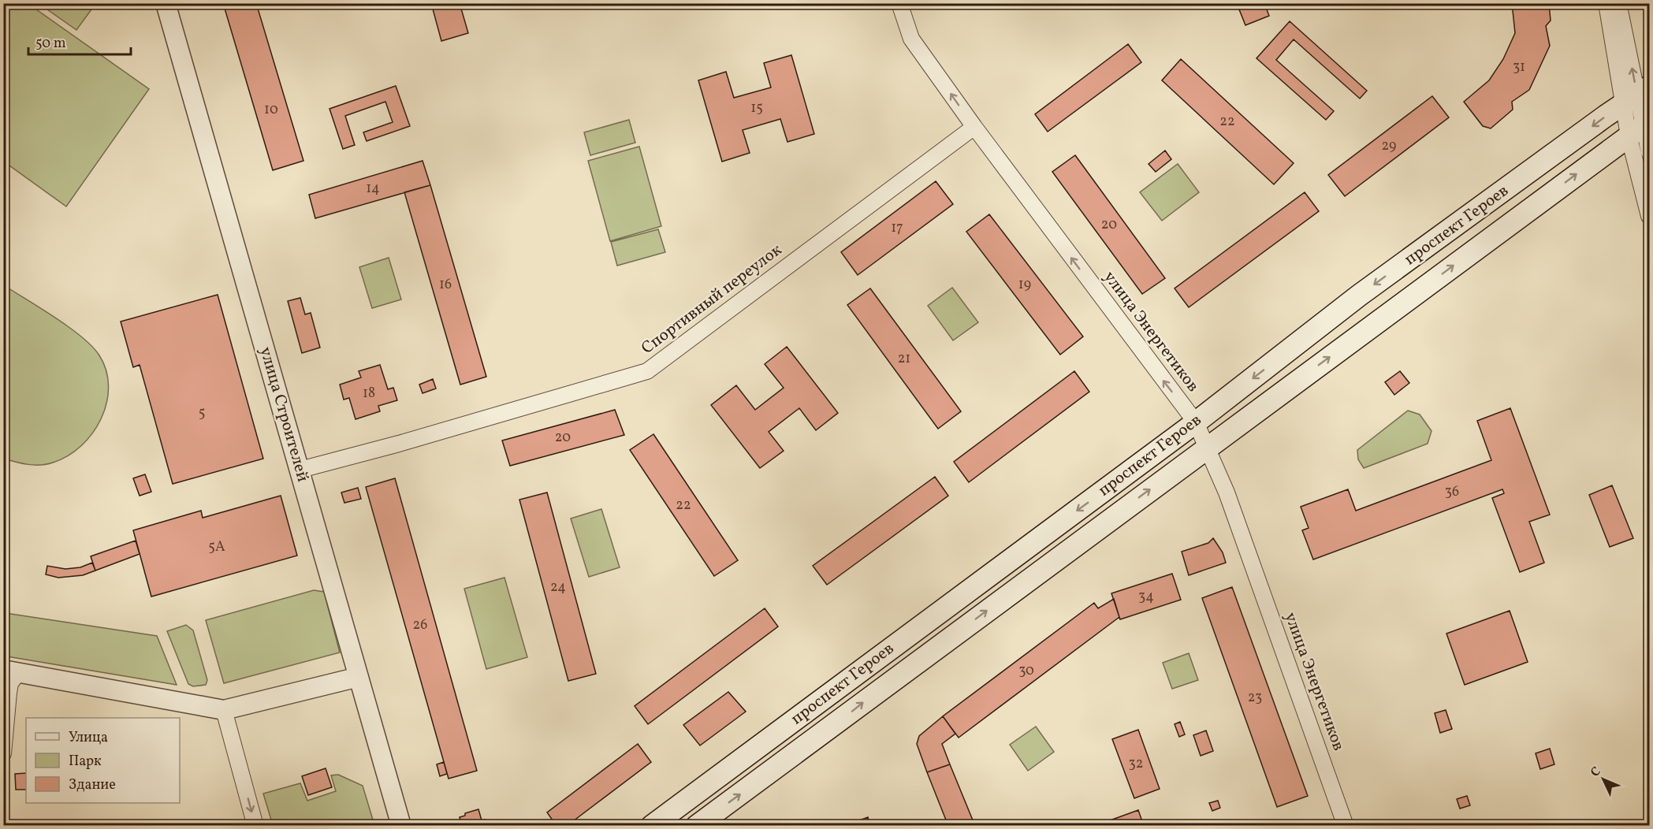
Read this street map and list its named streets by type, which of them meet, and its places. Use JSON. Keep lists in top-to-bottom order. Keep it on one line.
{"streets":{"main road":["проспект Героев"],"street":["Спортивный переулок","улица Энергетиков","улица Строителей"]},"crossings":[["проспект Героев","улица Энергетиков"],["Спортивный переулок","улица Энергетиков"],["Спортивный переулок","улица Строителей"]],"one_way":["улица Энергетиков"],"house_numbers":["31","15","10","22","29","14","20","17","16","19","21","18","5","20","36","22","5А","24","34","26","30","23","32"],"legend":["Улица","Парк","Здание"],"scale_bar":"50 m","north":"top left"}
